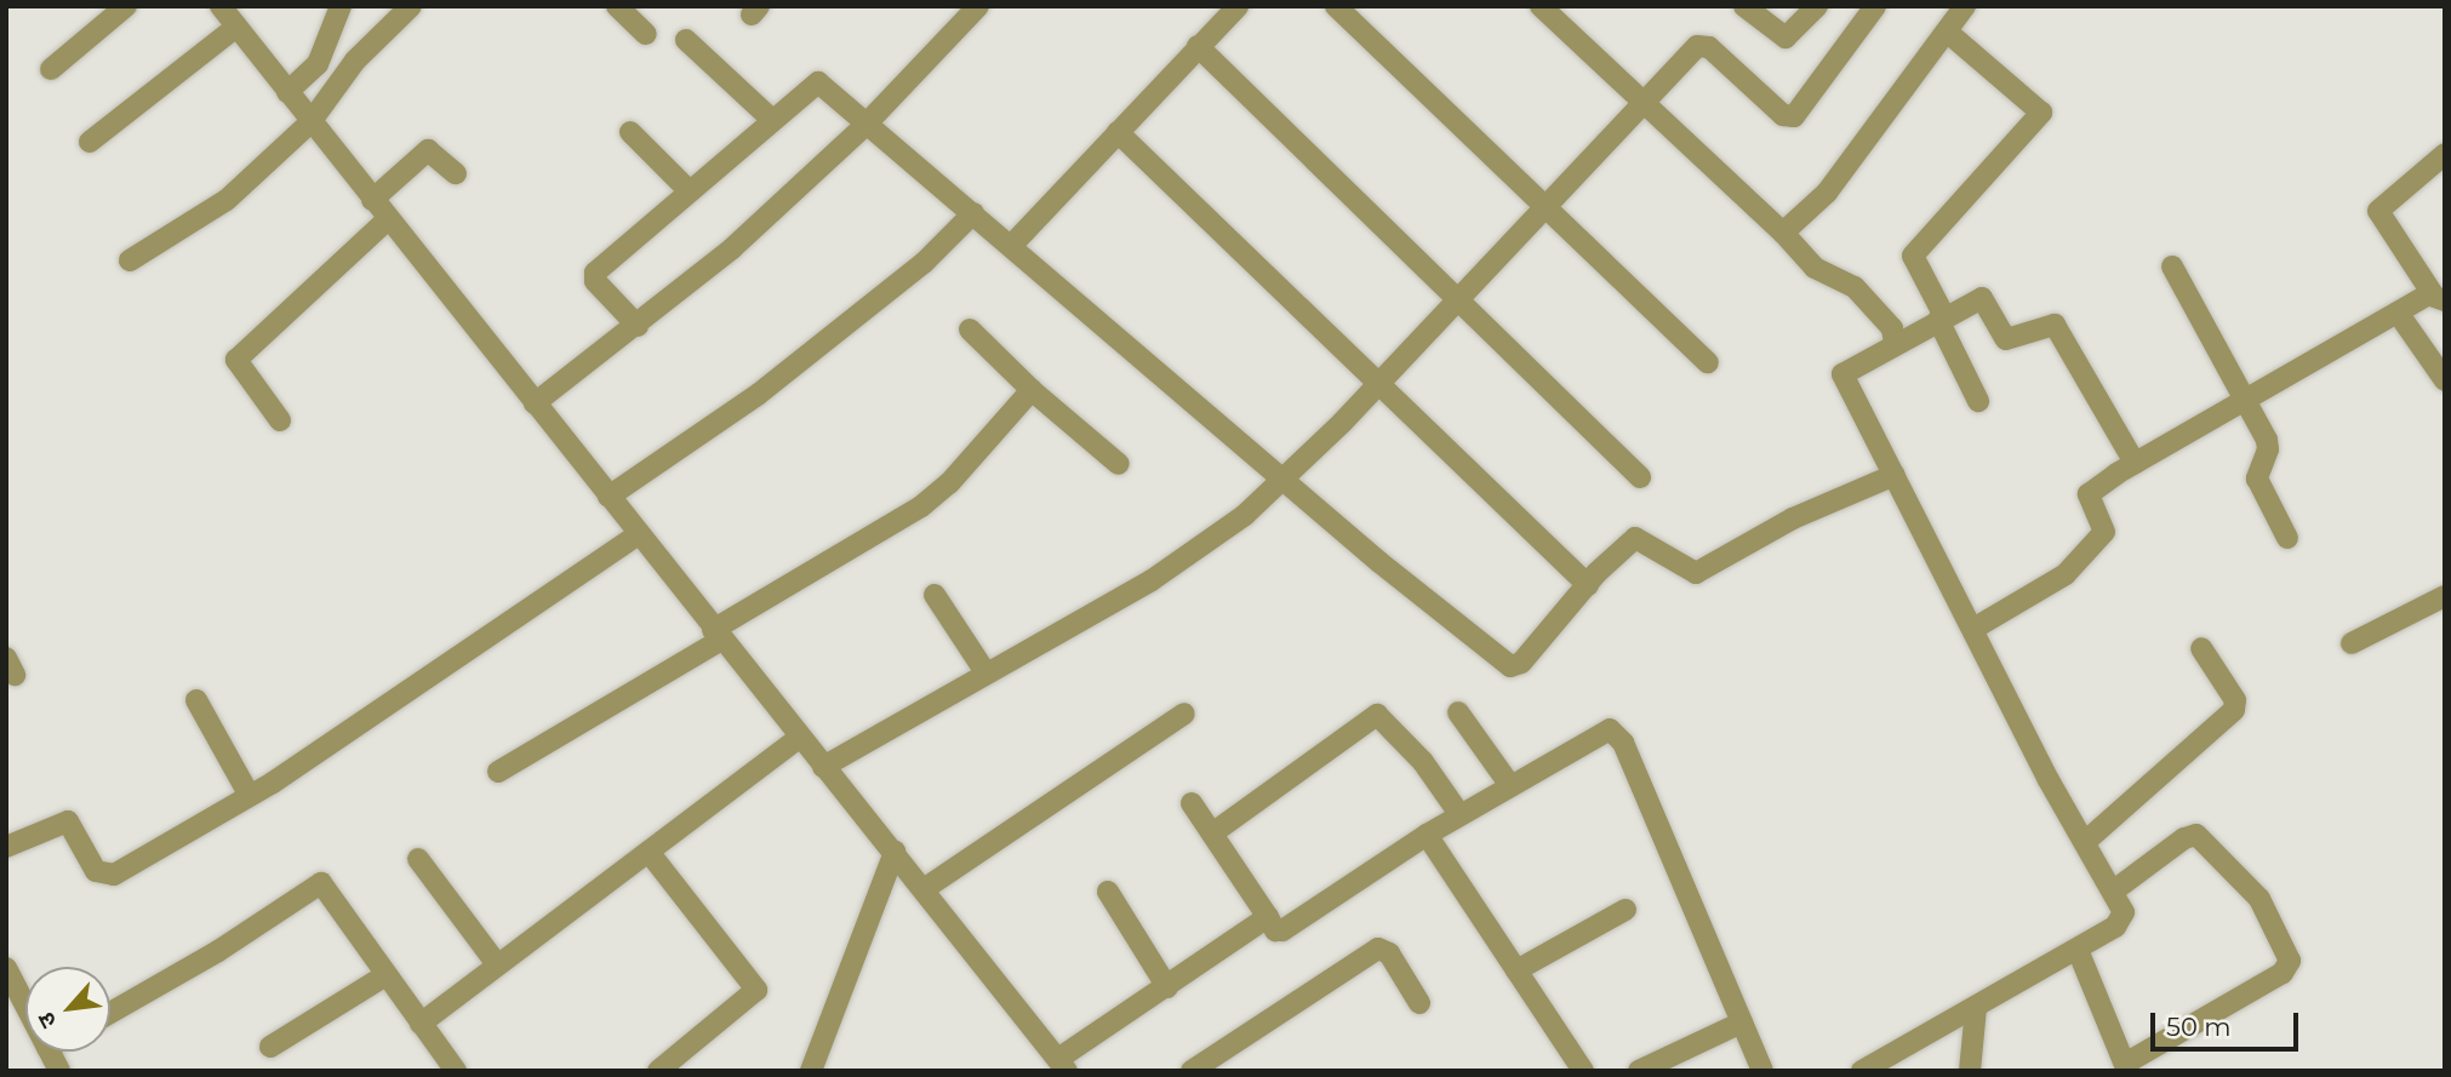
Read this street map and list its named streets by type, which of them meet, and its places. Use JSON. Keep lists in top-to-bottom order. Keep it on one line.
{"scale_bar":"50 m","north":"bottom left"}
